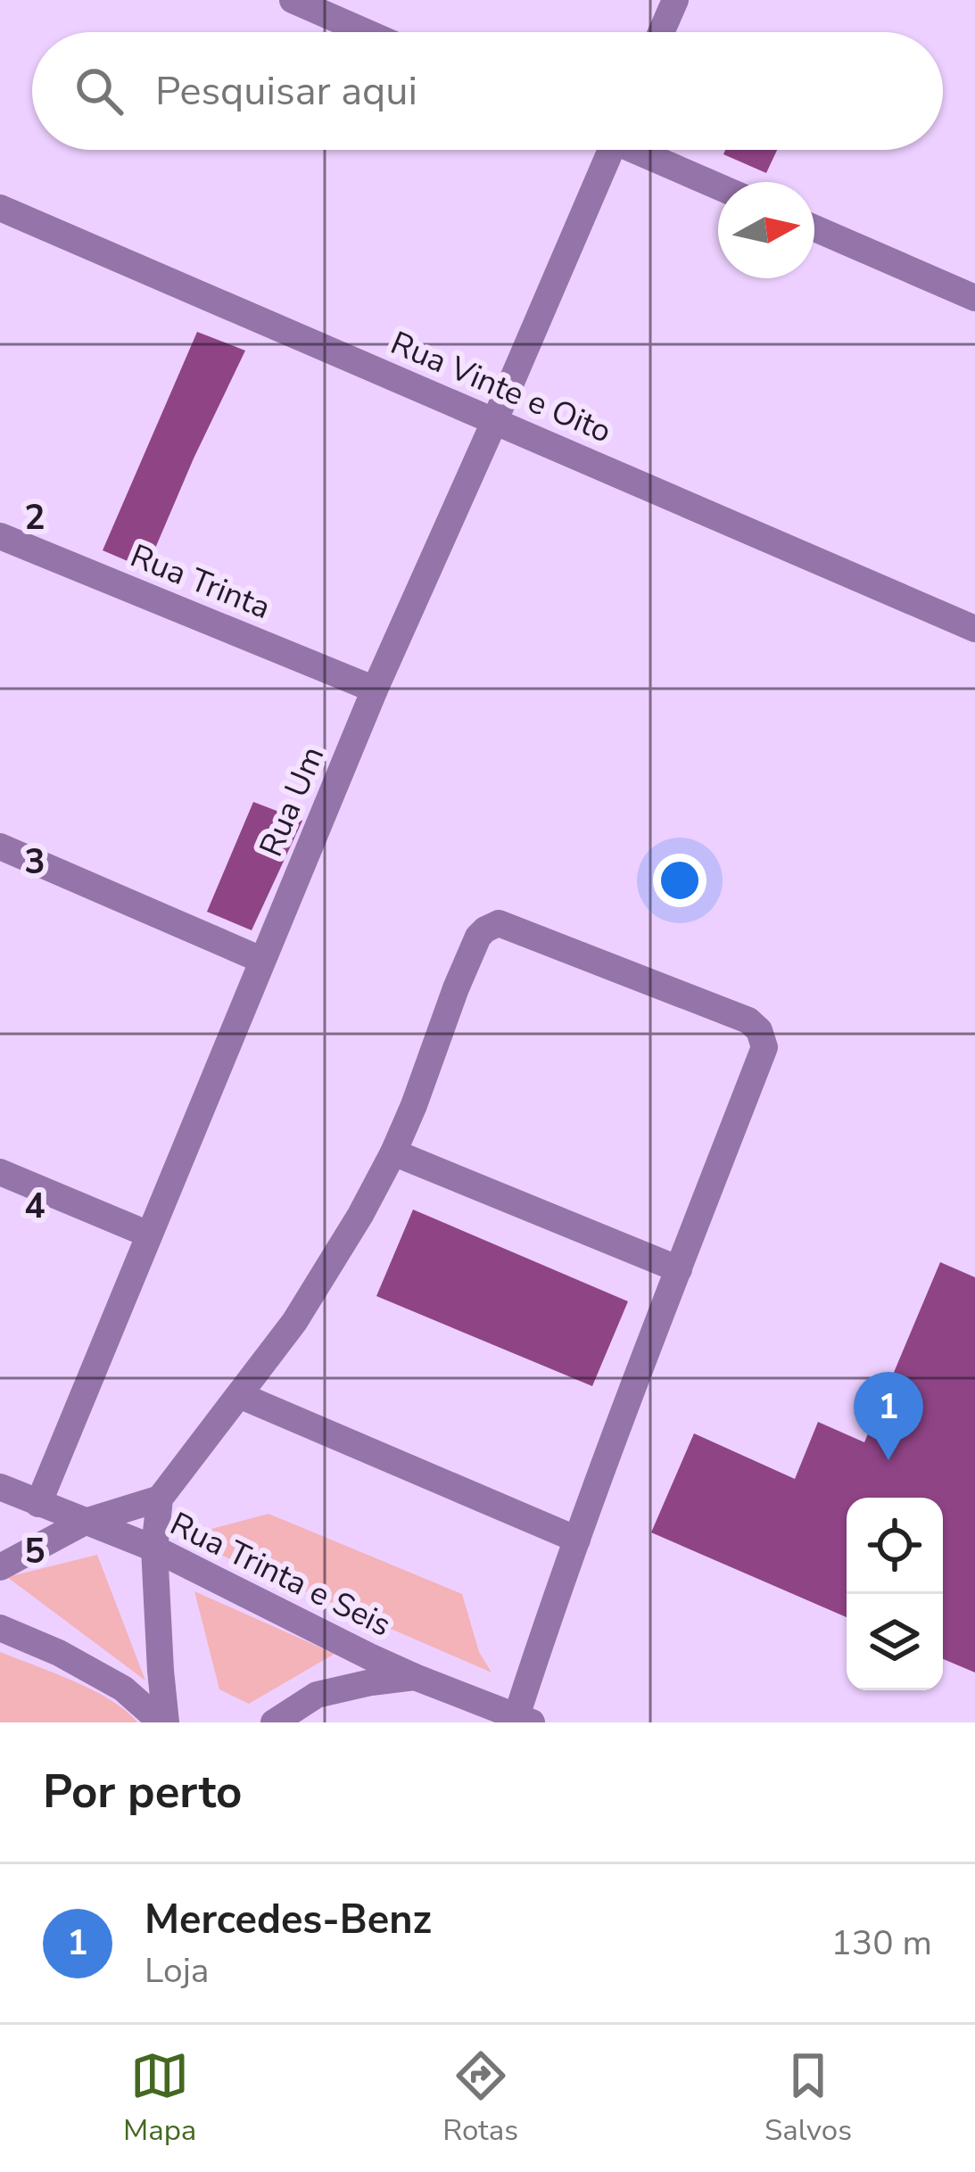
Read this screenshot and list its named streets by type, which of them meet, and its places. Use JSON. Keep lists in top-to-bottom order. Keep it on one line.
{"streets":{"street":["Rua Vinte e Oito","Rua Trinta","Rua Um","Rua Trinta e Seis"]},"crossings":[["Rua Vinte e Oito","Rua Um"],["Rua Trinta","Rua Um"],["Rua Um","Rua Trinta e Seis"]],"north":"right","page":{"search":"Pesquisar aqui","pins":"1","heading":"Por perto","list":[{"mark":"1","name":"Mercedes-Benz","note":"Loja","value":"130 m"}],"nav":["Mapa","Rotas","Salvos"]},"grid":{"rows":["2","3","4","5"]}}
